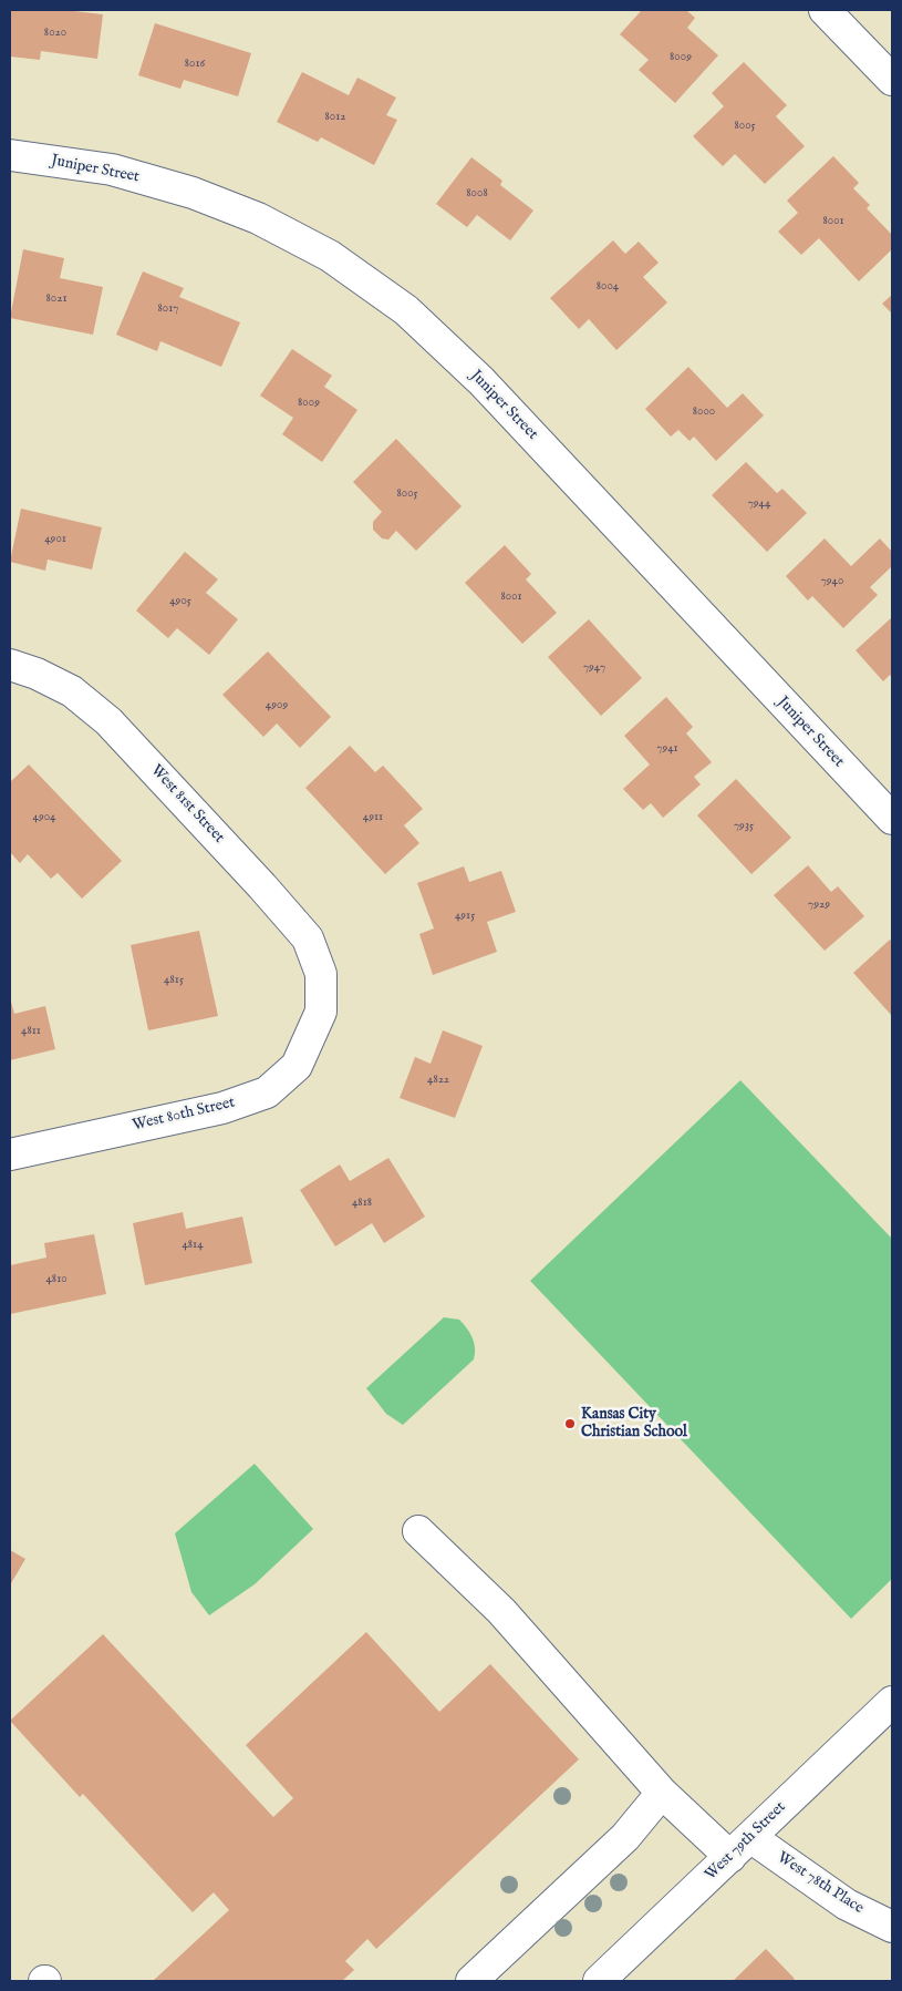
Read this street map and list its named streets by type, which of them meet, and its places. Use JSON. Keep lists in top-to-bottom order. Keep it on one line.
{"streets":{"street":["Juniper Street","West 81st Street","West 80th Street","West 79th Street","West 78th Place"]},"crossings":[["West 81st Street","West 80th Street"],["West 79th Street","West 78th Place"]],"places":["Kansas City Christian School"],"house_numbers":["8020","8009","8016","8012","8005","8008","8001","8004","8021","8017","8009","8000","8005","7944","4901","7940","8001","4905","7947","4909","7941","4904","4911","7935","7929","4915","4815","4811","4822","4818","4814","4810"]}
